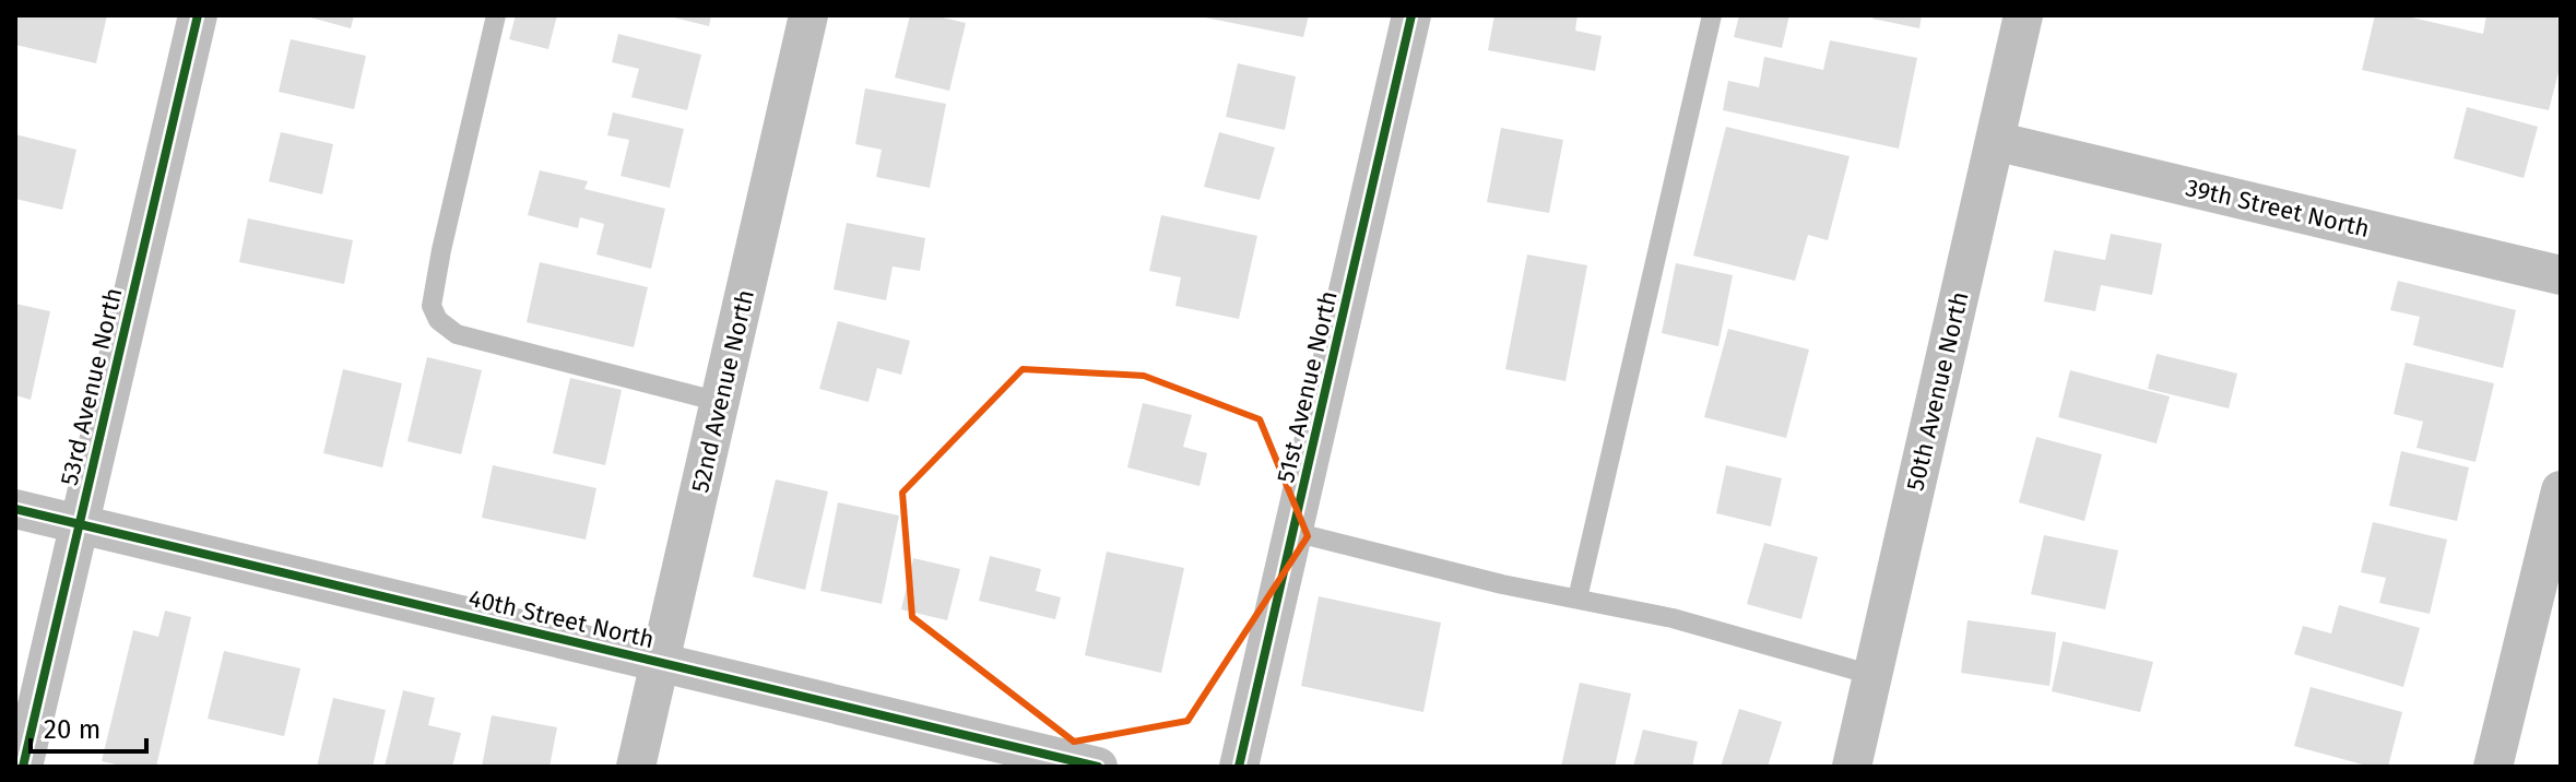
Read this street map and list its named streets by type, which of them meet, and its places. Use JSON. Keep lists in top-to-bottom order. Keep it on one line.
{"streets":{"street":["39th Street North","53rd Avenue North","51st Avenue North","52nd Avenue North","50th Avenue North","40th Street North"]},"crossings":[["39th Street North","50th Avenue North"],["53rd Avenue North","40th Street North"],["52nd Avenue North","40th Street North"]],"scale_bar":"20 m"}
